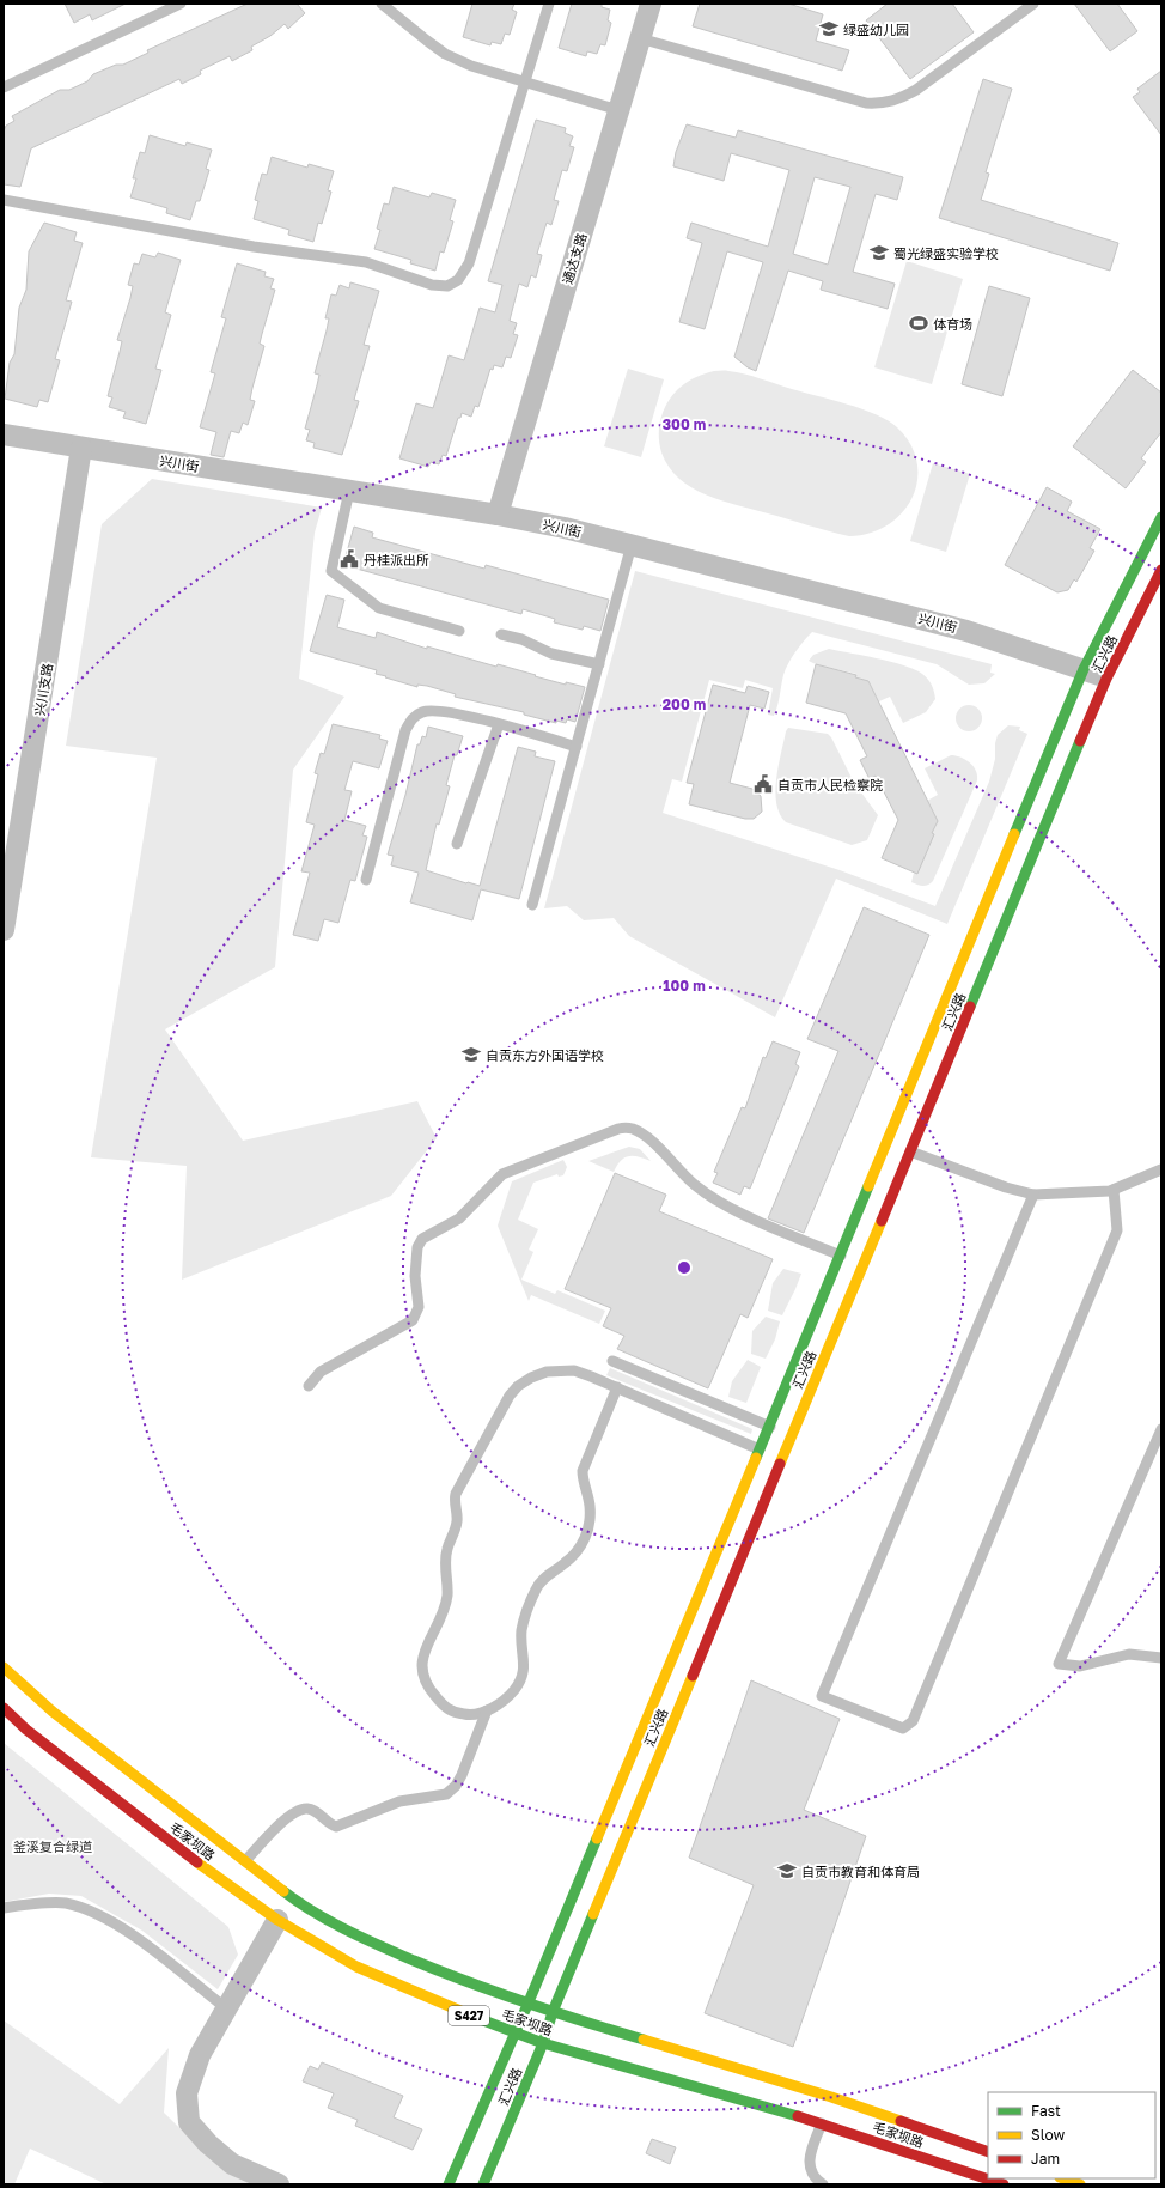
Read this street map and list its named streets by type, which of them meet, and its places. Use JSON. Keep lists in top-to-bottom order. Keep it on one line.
{"streets":{"main road":["汇兴路","毛家坝路","S427"],"street":["通达支路","兴川街","兴川支路"]},"crossings":[["通达支路","兴川街"],["兴川街","汇兴路"],["兴川街","兴川支路"],["汇兴路","毛家坝路"]],"parks":["釜溪复合绿道"],"places":{"school or university":["绿盛幼儿园","蜀光绿盛实验学校","自贡东方外国语学校","自贡市教育和体育局"],"sports":["体育场"],"public building":["丹桂派出所","自贡市人民检察院"]},"legend":["Fast","Slow","Jam"],"rings":["300 m","200 m","100 m"]}
